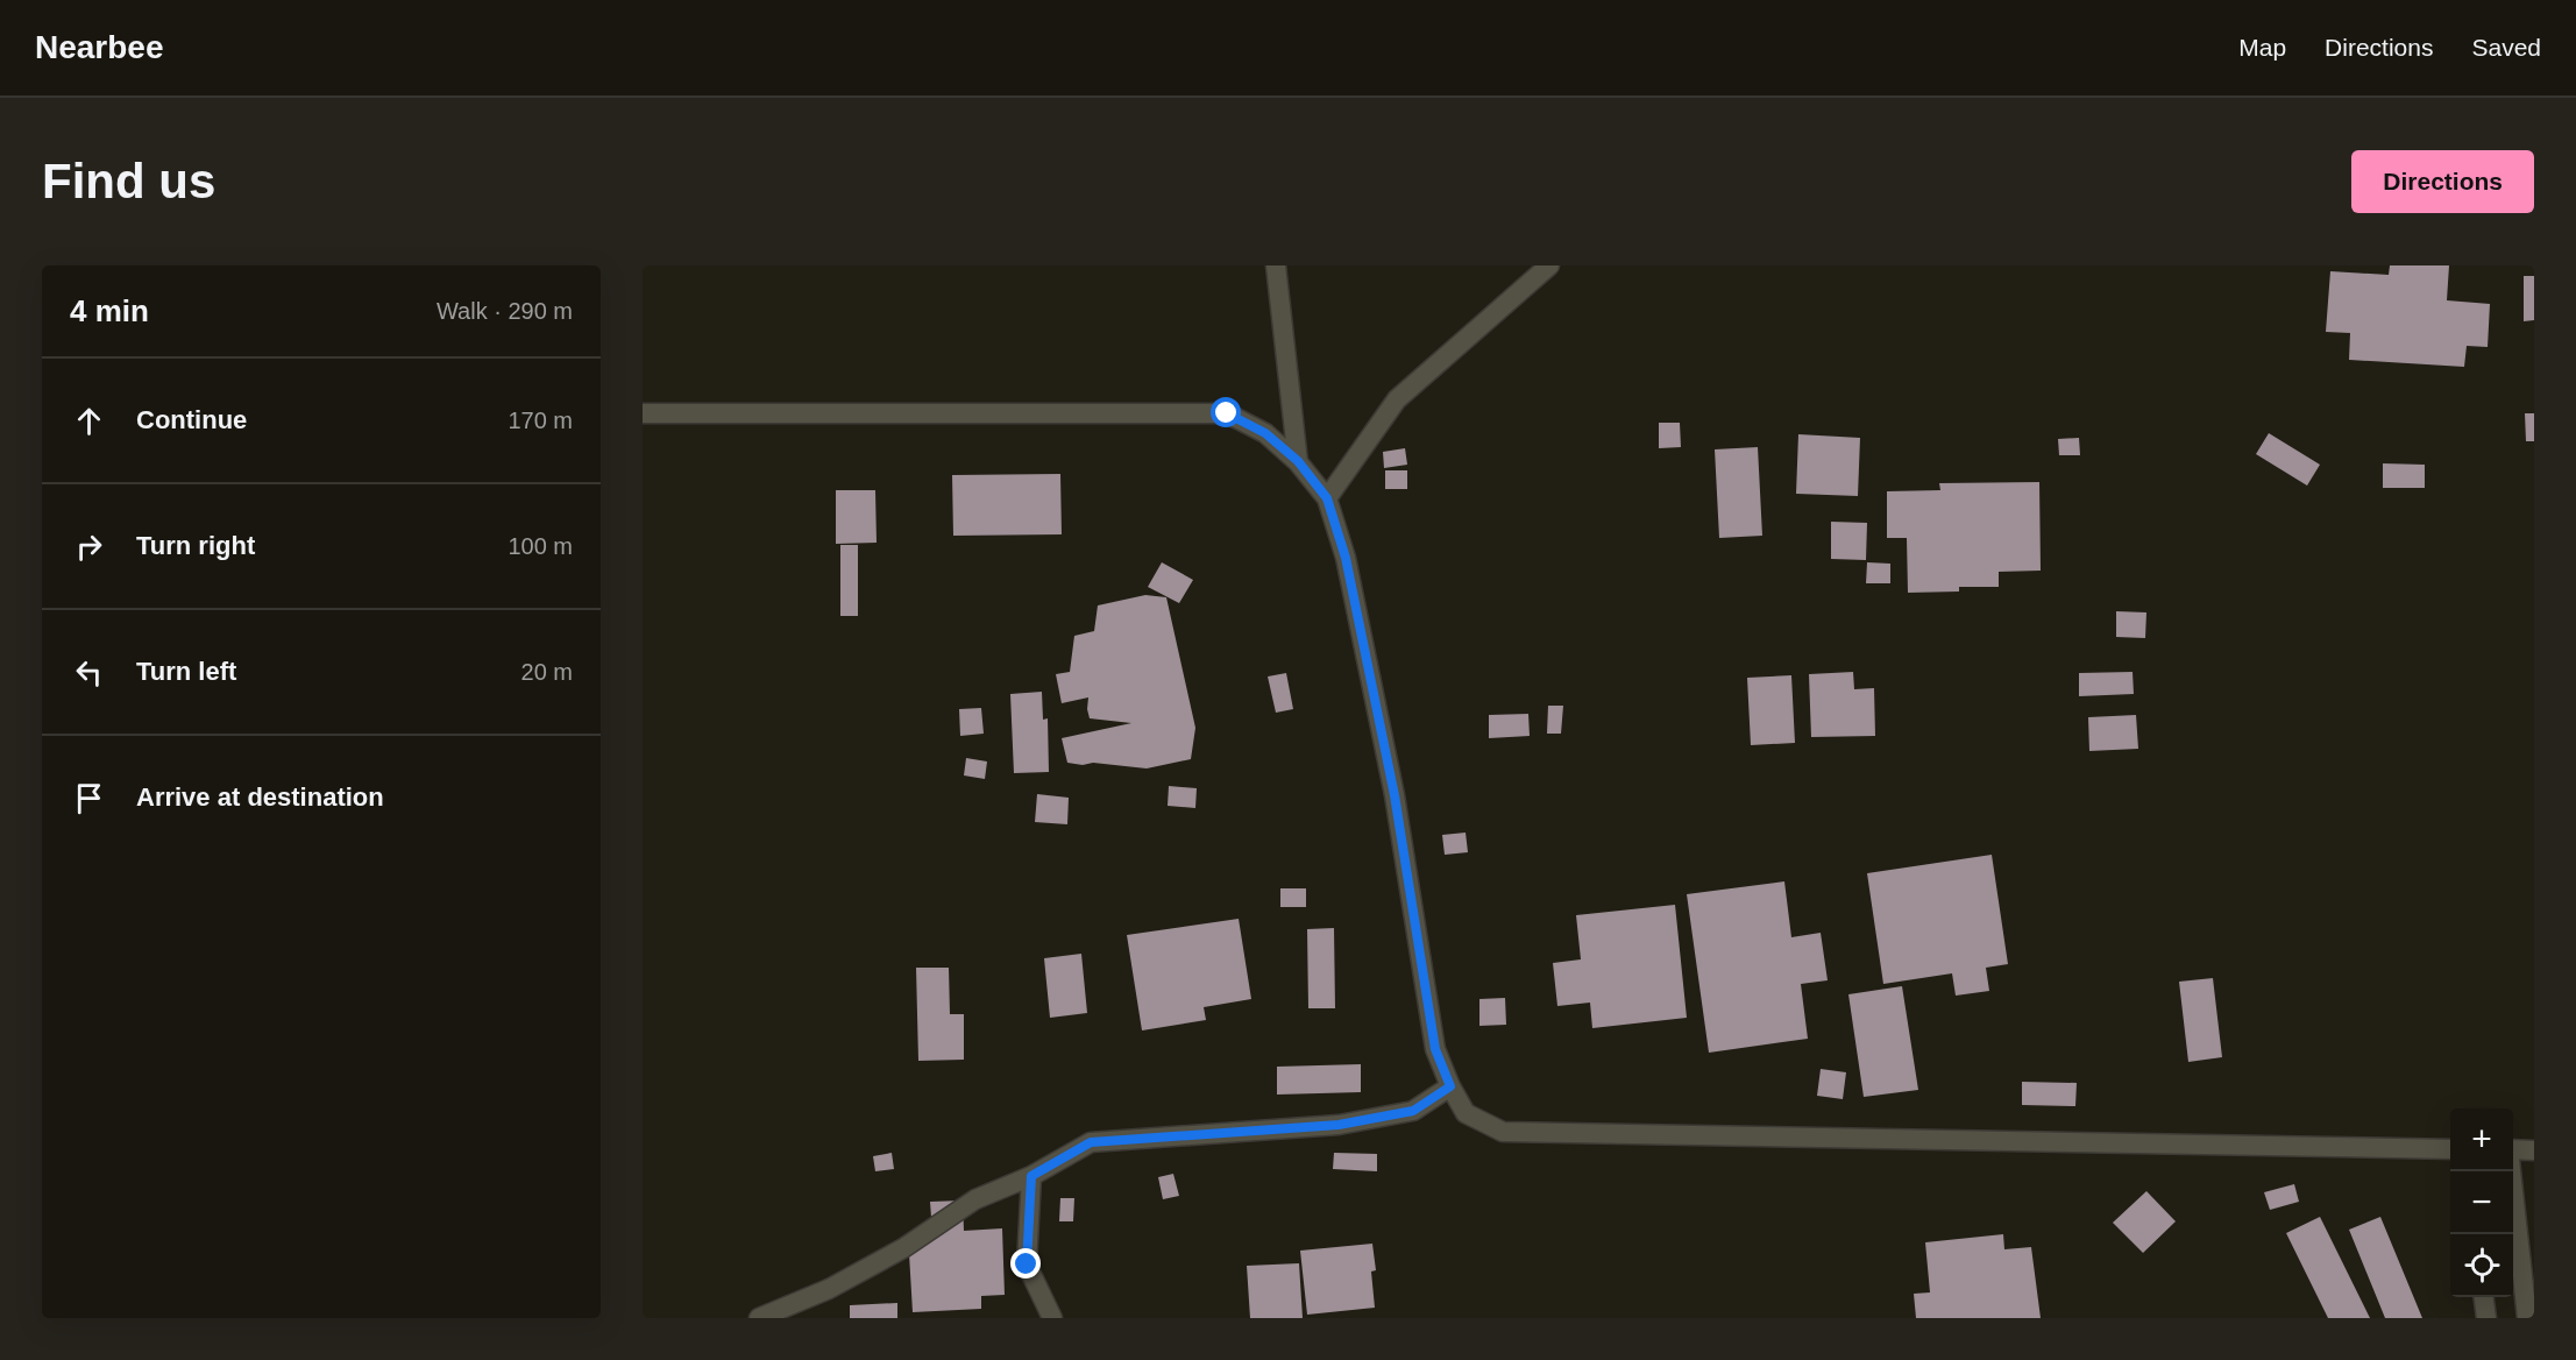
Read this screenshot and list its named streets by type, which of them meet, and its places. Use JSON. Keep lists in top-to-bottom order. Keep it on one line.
{"page":{"header":"Nearbee","nav":["Map","Directions","Saved"],"buttons":"Directions","title":"Find us","heading":["4 min","Walk · 290 m"],"list":[["Continue","170 m"],["Turn right","100 m"],["Turn left","20 m"],"Arrive at destination"],"map_buttons":["+","−"]}}
